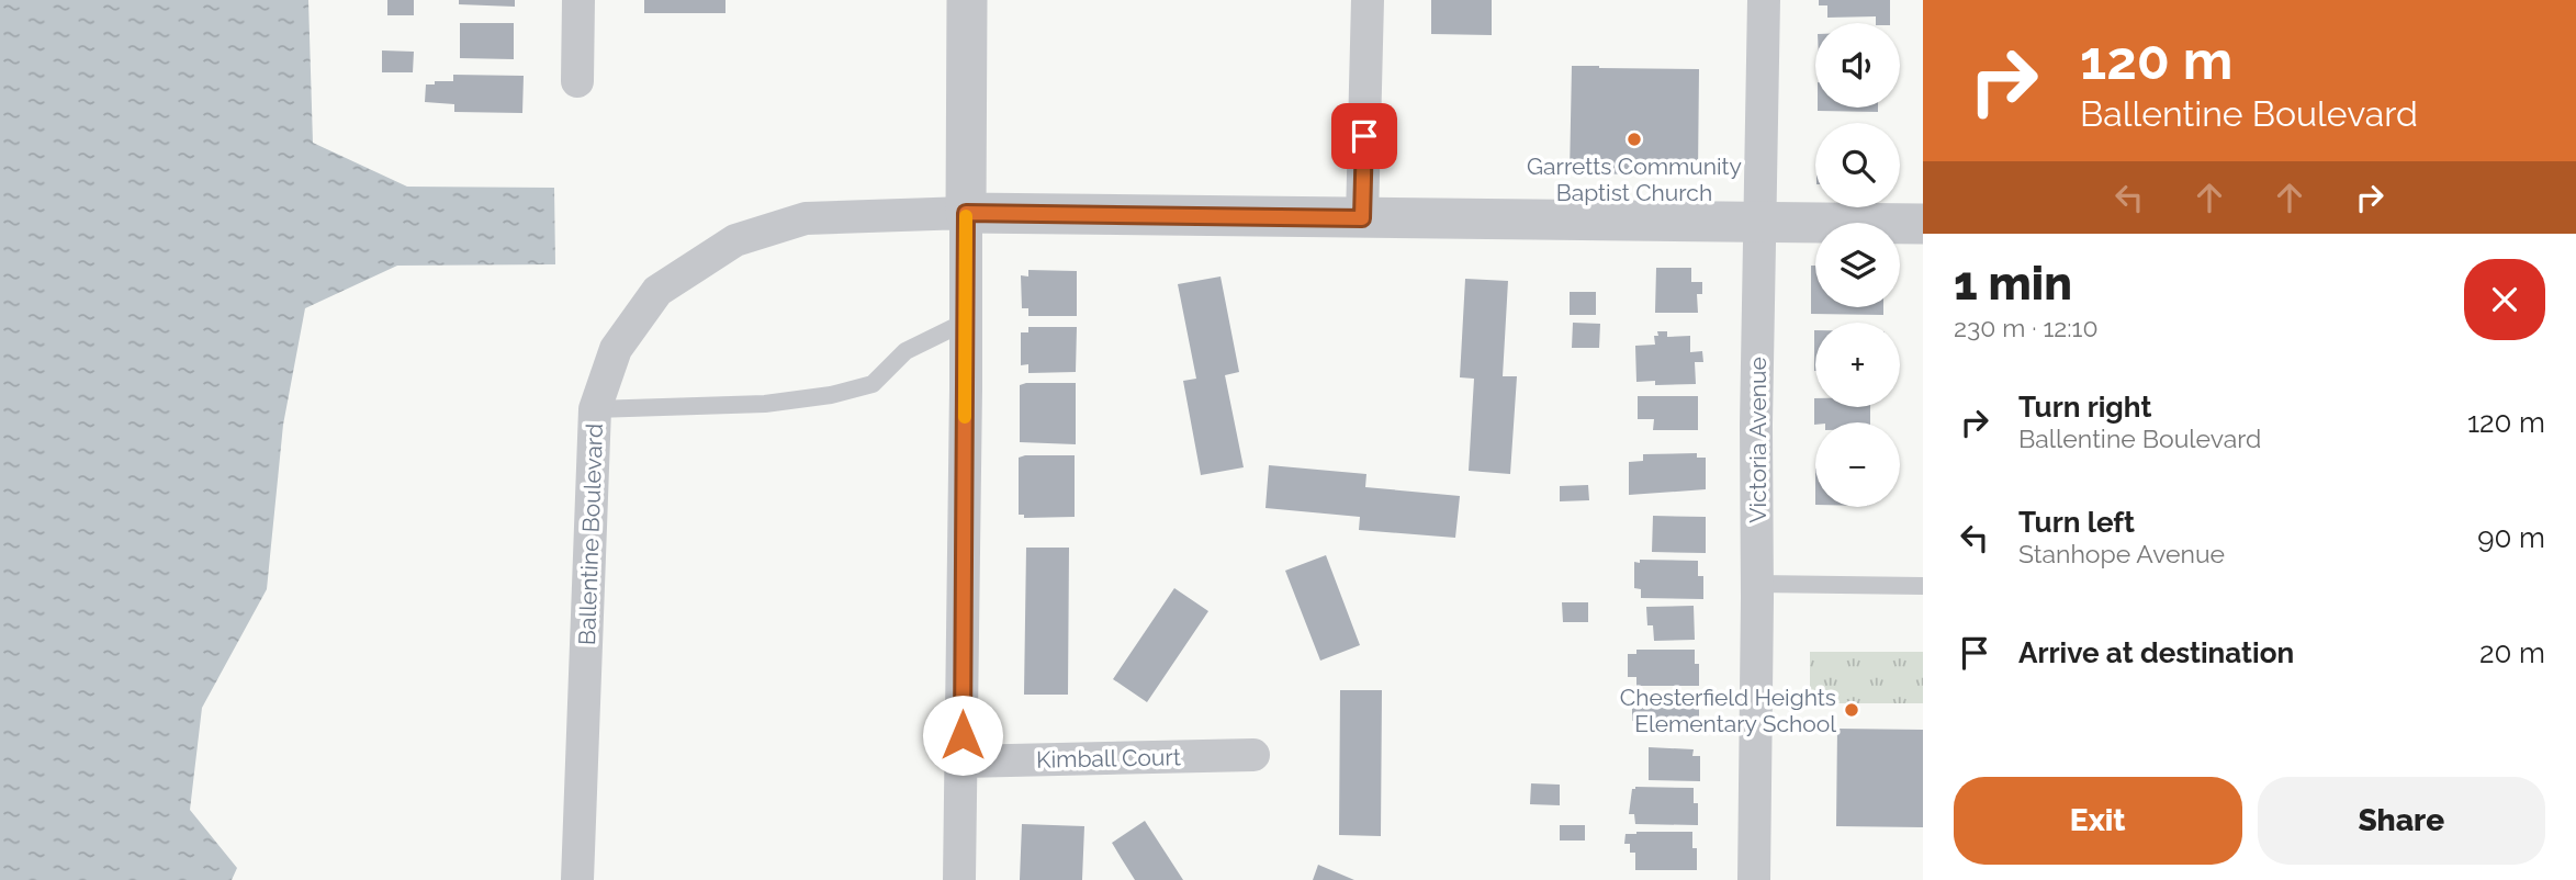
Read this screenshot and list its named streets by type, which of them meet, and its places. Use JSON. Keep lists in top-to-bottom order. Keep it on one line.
{"streets":{"street":["Victoria Avenue","Ballentine Boulevard","Kimball Court"]},"crossings":[["Victoria Avenue","Ballentine Boulevard"]],"places":["Garretts Community Baptist Church","Chesterfield Heights Elementary School"],"page":{"turn":["120 m","Ballentine Boulevard"],"map_buttons":["+","−"],"heading":["1 min","230 m · 12:10"],"list":[{"name":"Turn right","note":"Ballentine Boulevard","value":"120 m"},{"name":"Turn left","note":"Stanhope Avenue","value":"90 m"},{"name":"Arrive at destination","value":"20 m"}],"buttons":["Exit","Share"]}}
